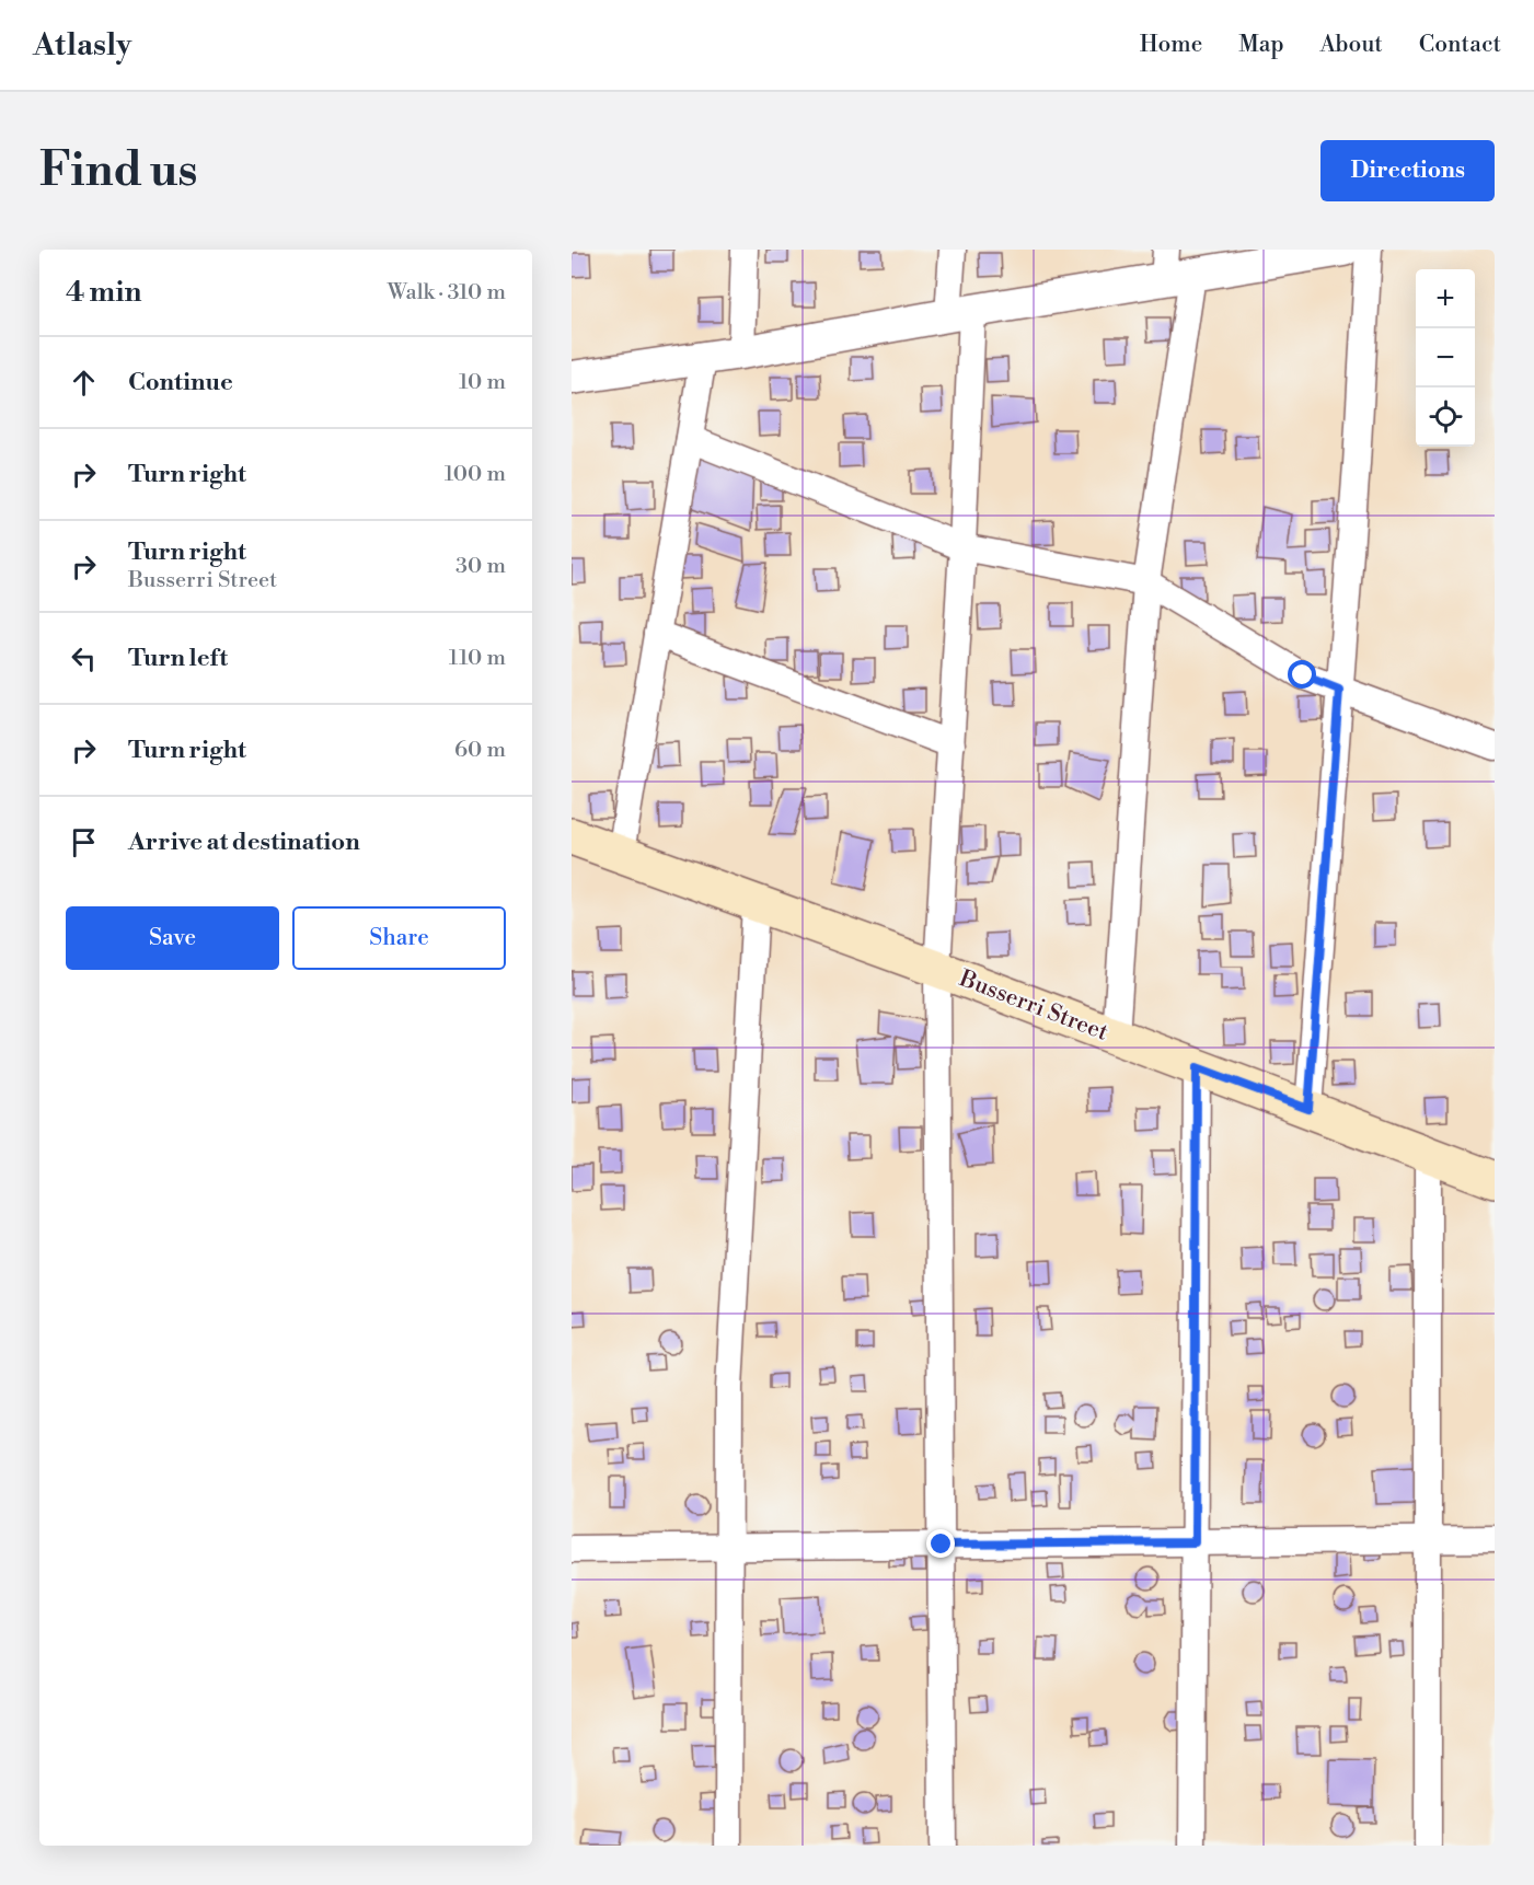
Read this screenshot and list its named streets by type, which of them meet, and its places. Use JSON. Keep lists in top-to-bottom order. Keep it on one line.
{"streets":{"main road":["Busserri Street"]},"page":{"header":"Atlasly","nav":["Home","Map","About","Contact"],"buttons":["Directions",["Save","Share"]],"title":"Find us","heading":["4 min","Walk · 310 m"],"map_buttons":["+","−"],"list":[["Continue","10 m"],["Turn right","100 m"],["Turn right","Busserri Street","30 m"],["Turn left","110 m"],["Turn right","60 m"],"Arrive at destination"]}}
